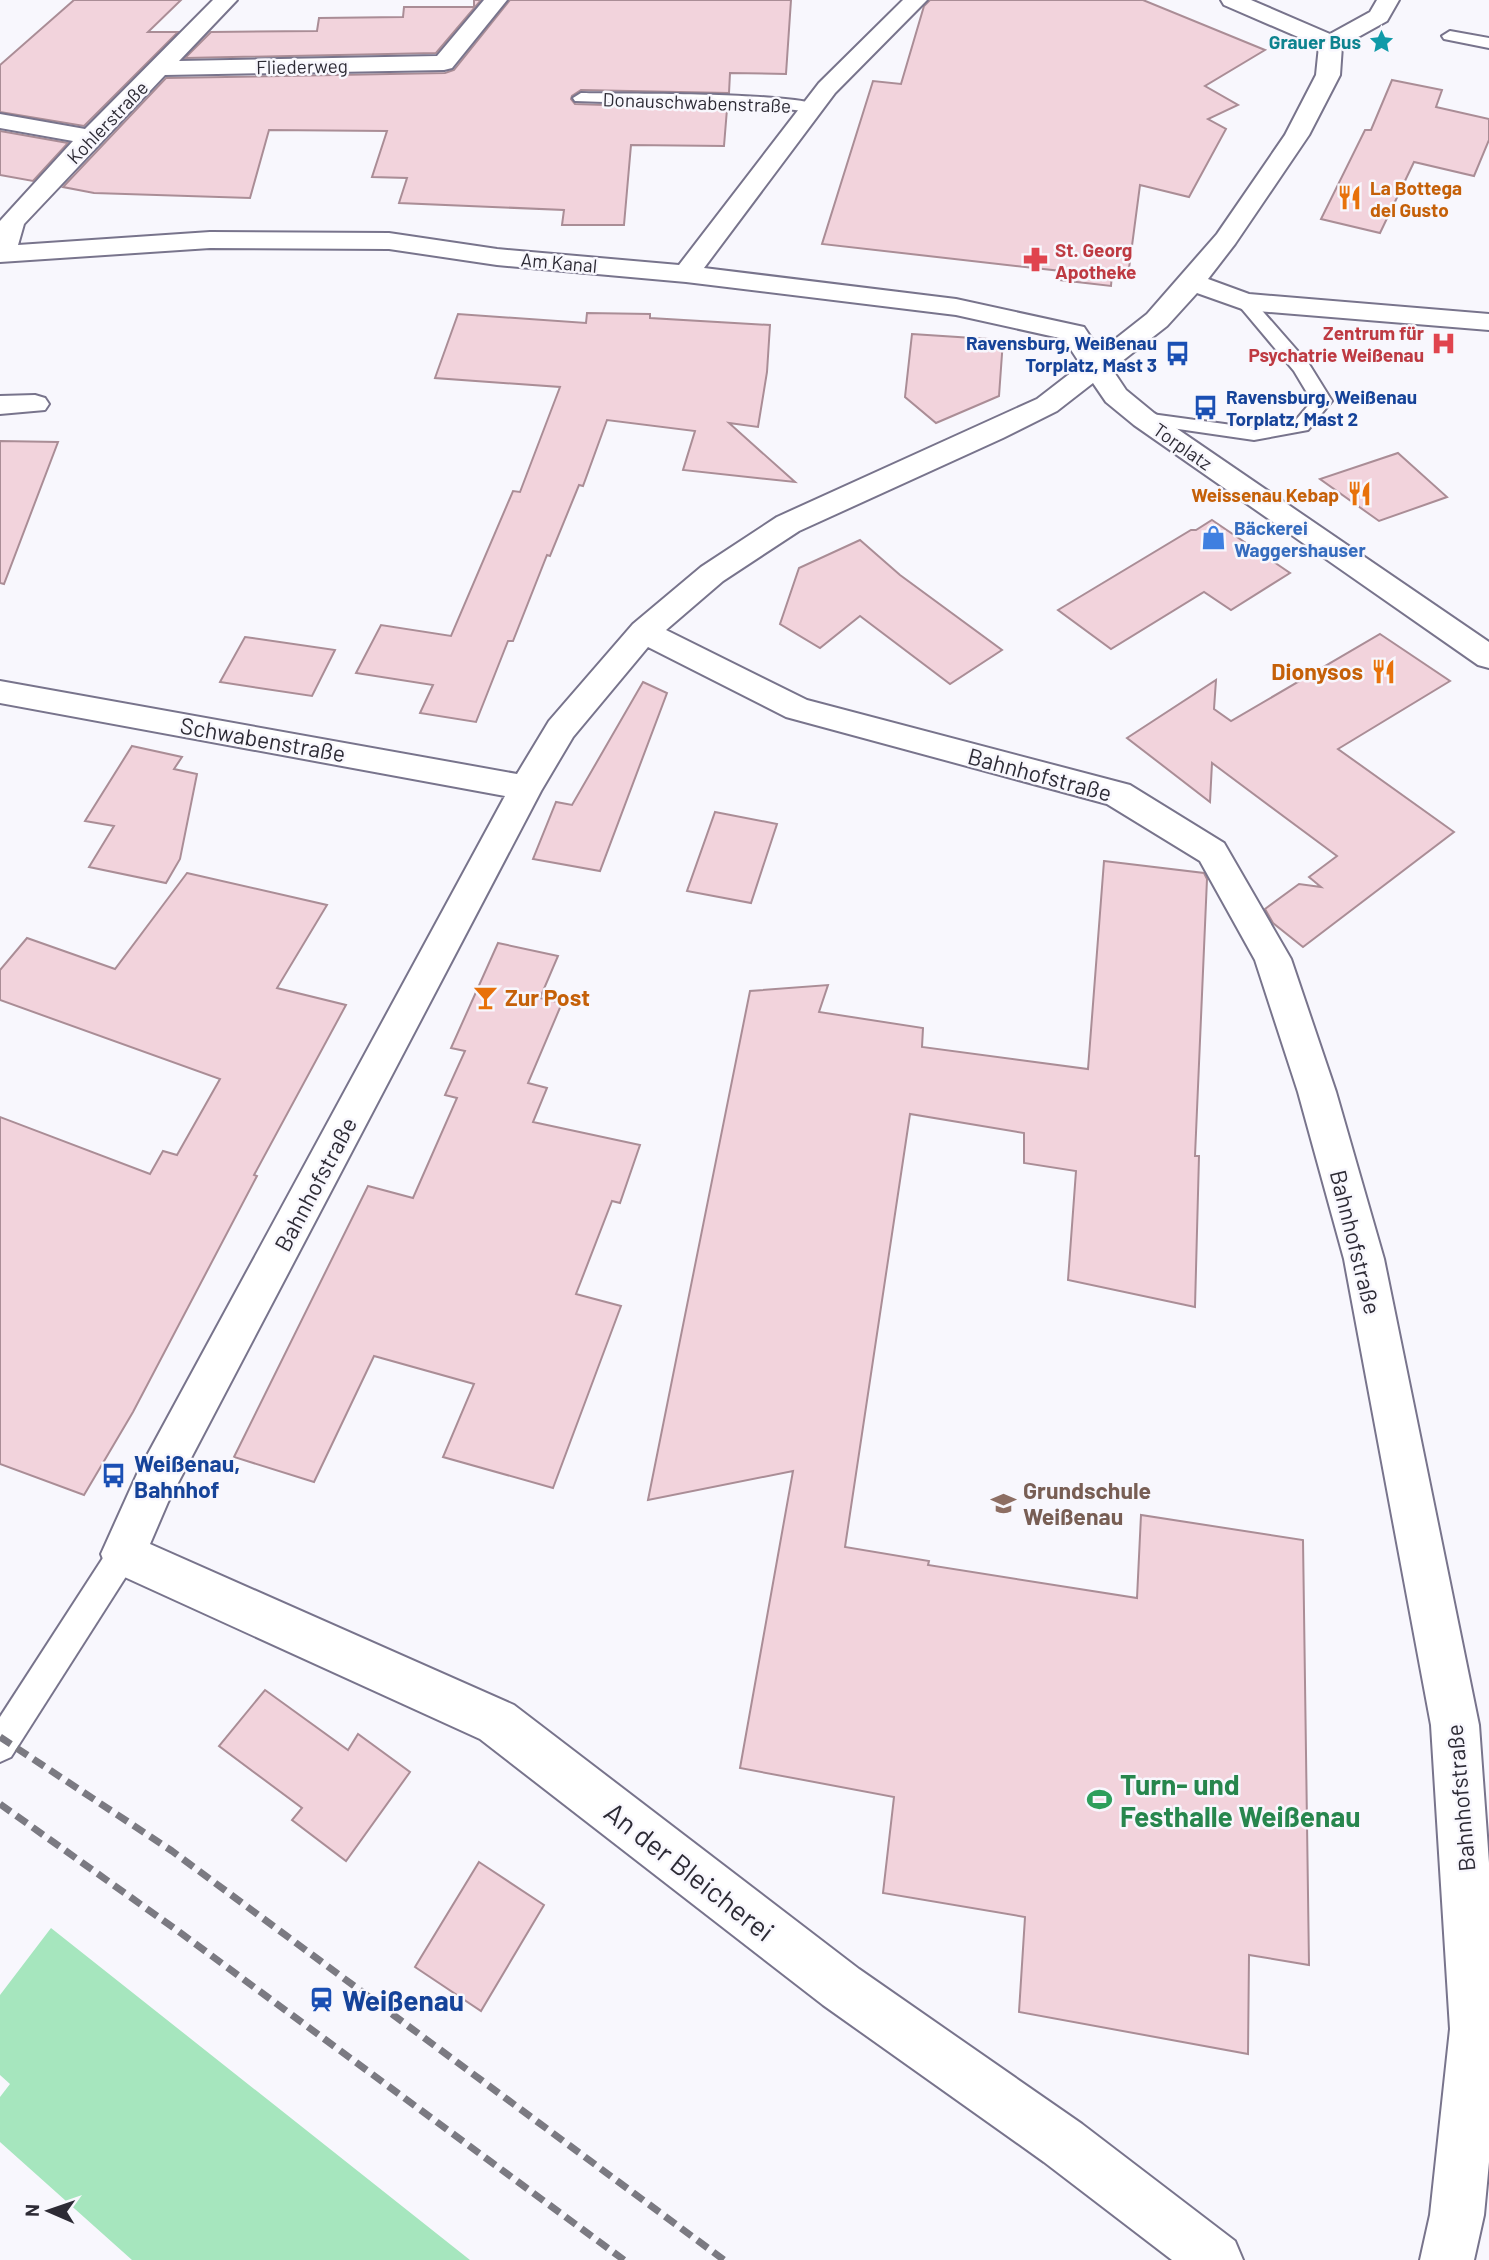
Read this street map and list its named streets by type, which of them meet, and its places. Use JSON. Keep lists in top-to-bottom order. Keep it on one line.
{"streets":{"street":["Fliederweg","Donauschwabenstraße","Kohlerstraße","Am Kanal","Torplatz","Schwabenstraße","Bahnhofstraße","An der Bleicherei"]},"crossings":[["Fliederweg","Kohlerstraße"],["Donauschwabenstraße","Am Kanal"],["Kohlerstraße","Am Kanal"],["Am Kanal","Torplatz"],["Am Kanal","Bahnhofstraße"],["Torplatz","Bahnhofstraße"],["Schwabenstraße","Bahnhofstraße"],["Bahnhofstraße","An der Bleicherei"]],"places":{"place":["Grauer Bus"],"restaurant":["La Bottega del Gusto","Weissenau Kebap","Dionysos"],"pharmacy":["St. Georg Apotheke"],"hospital":["Zentrum für Psychatrie Weißenau"],"bus stop":["Ravensburg, Weißenau Torplatz, Mast 3","Ravensburg, Weißenau Torplatz, Mast 2","Weißenau, Bahnhof"],"shop":["Bäckerei Waggershauser"],"bar":["Zur Post"],"school or university":["Grundschule Weißenau"],"sports":["Turn- und Festhalle Weißenau"],"station":["Weißenau"]},"north":"left"}
